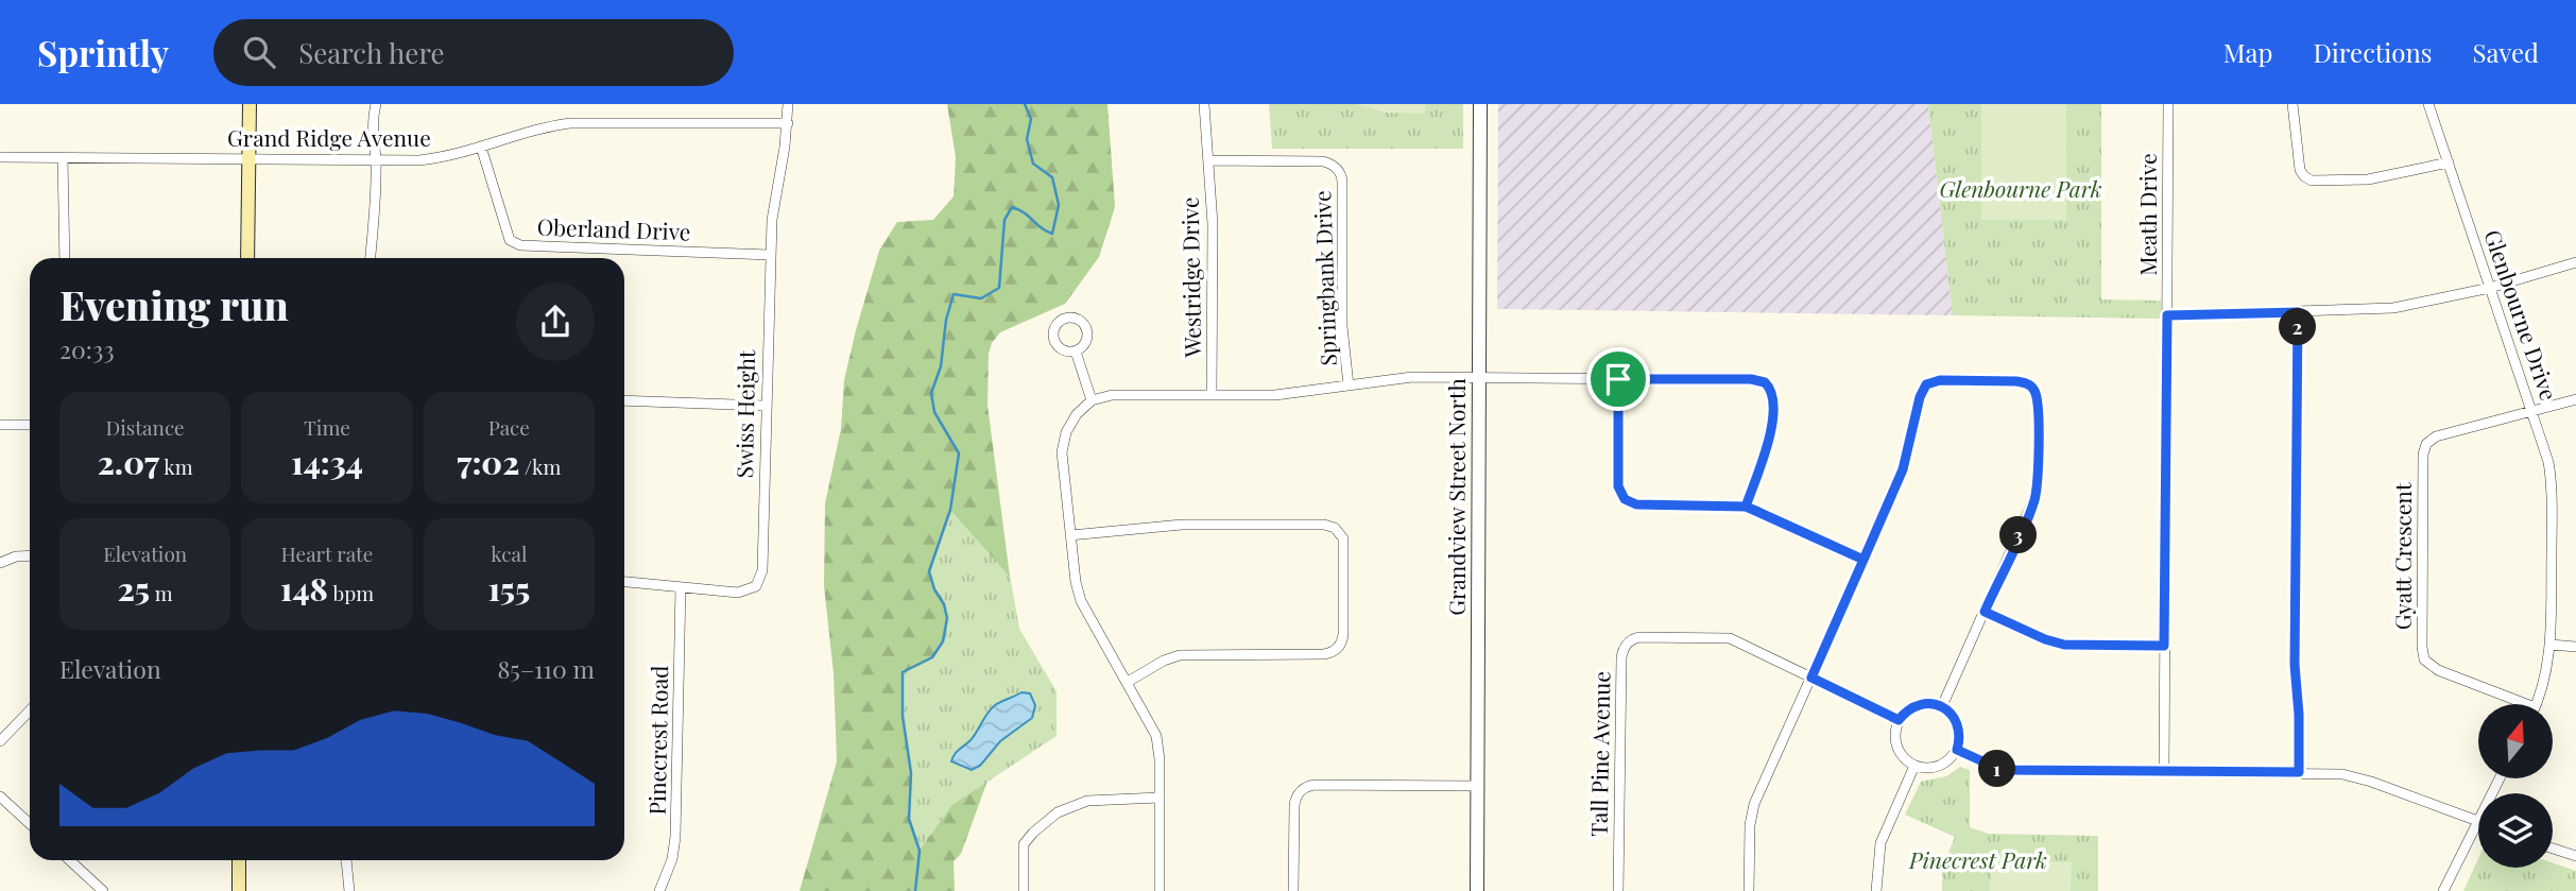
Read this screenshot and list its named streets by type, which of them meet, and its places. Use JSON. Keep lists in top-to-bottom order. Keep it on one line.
{"streets":{"street":["Grand Ridge Avenue","Meath Drive","Oberland Drive","Westridge Drive","Springbank Drive","Glenbourne Drive","Swiss Height","Grandview Street North","Gyatt Crescent","Pinecrest Road","Tall Pine Avenue"]},"crossings":[["Grand Ridge Avenue","Oberland Drive"],["Grand Ridge Avenue","Swiss Height"],["Oberland Drive","Swiss Height"],["Westridge Drive","Springbank Drive"],["Glenbourne Drive","Gyatt Crescent"],["Swiss Height","Pinecrest Road"]],"parks":["Glenbourne Park","Pinecrest Park"],"north":"top","page":{"header":"Sprintly","search":"Search here","nav":["Map","Directions","Saved"],"heading":["Evening run","20:33"],"pins":["2","3","1"],"stats":[["Distance","2.07 km"],["Time","14:34"],["Pace","7:02 /km"],["Elevation","25 m"],["Heart rate","148 bpm"],["kcal","155"]],"chart":["Elevation","85–110 m"]}}
